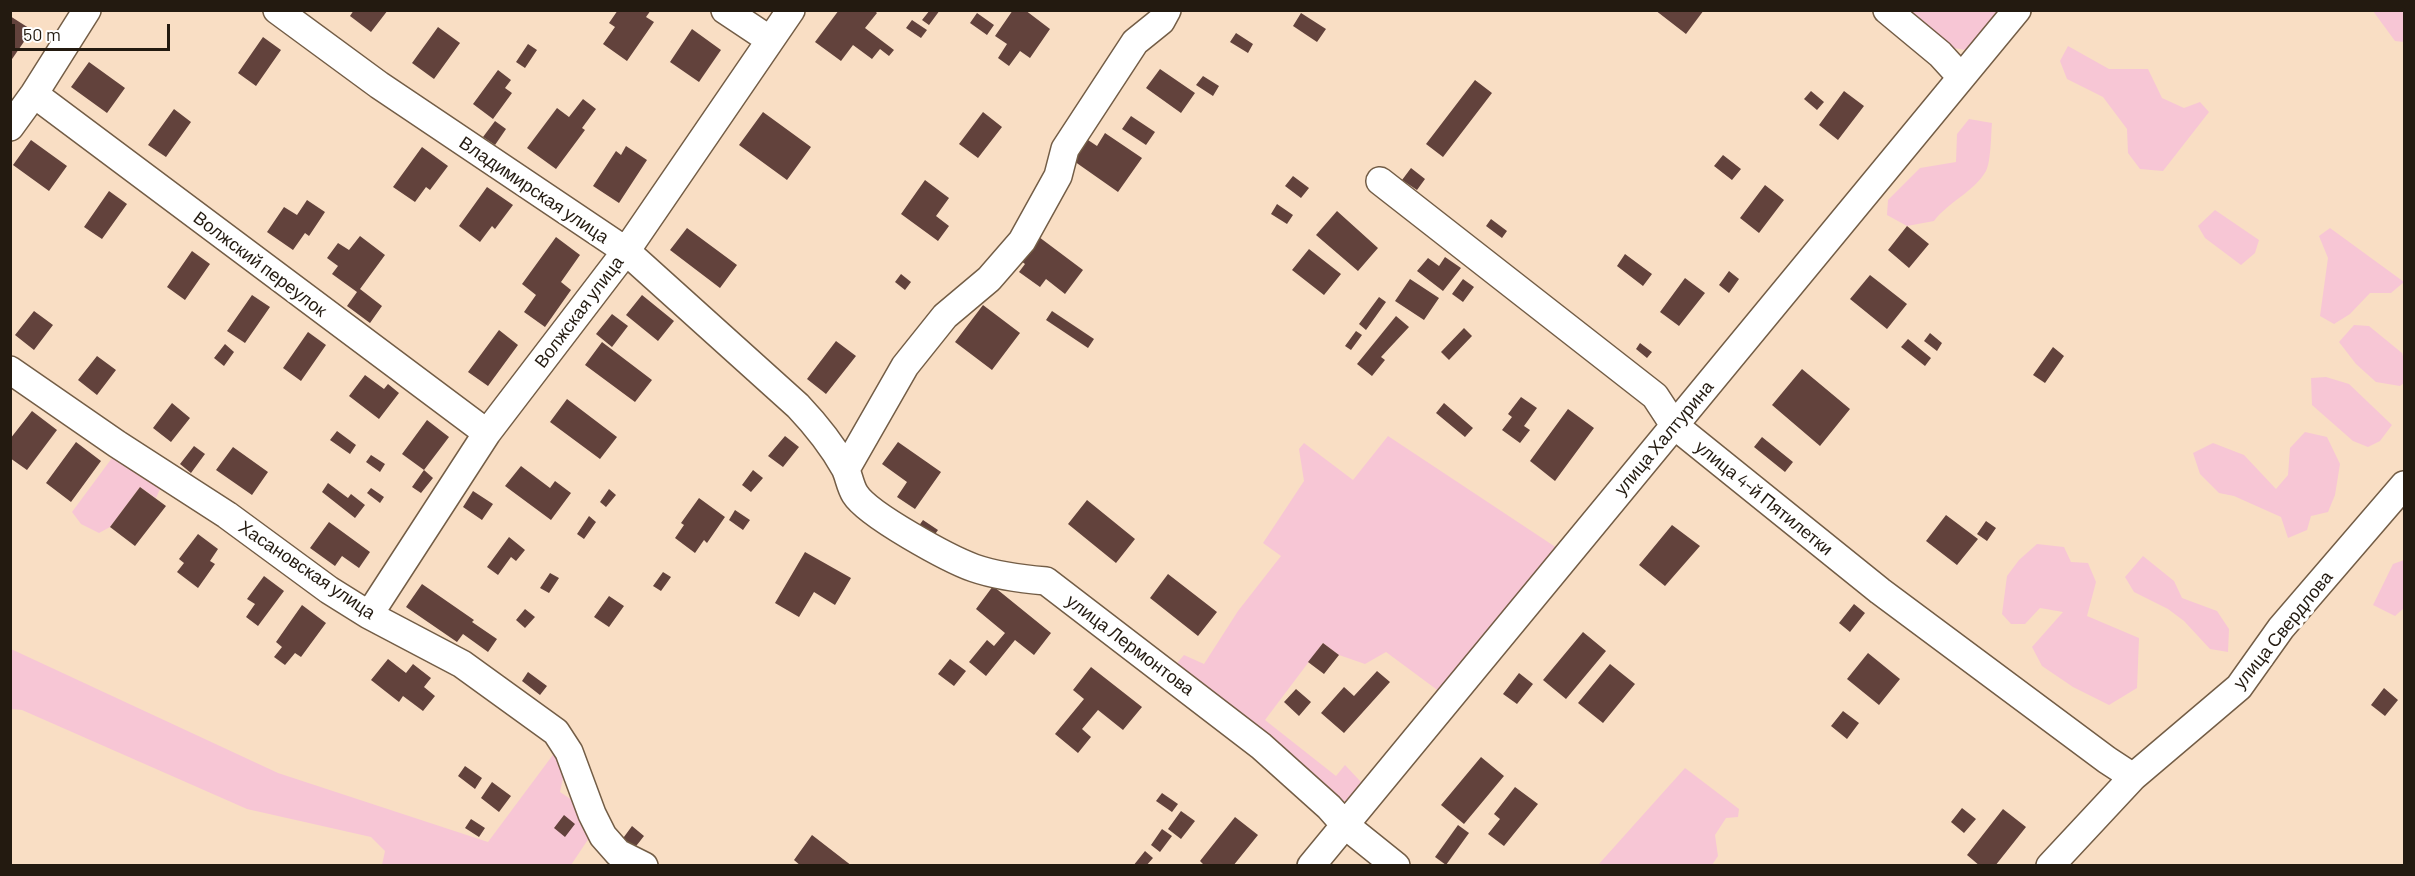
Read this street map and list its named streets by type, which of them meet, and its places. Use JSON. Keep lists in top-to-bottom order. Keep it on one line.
{"streets":{"street":["Владимирская улица","Волжский переулок","Волжская улица","улица Халтурина","улица 4-й Пятилетки","Хасановская улица","улица Свердлова","улица Лермонтова"]},"crossings":[["Владимирская улица","Волжская улица"],["Владимирская улица","улица Лермонтова"],["Волжский переулок","Волжская улица"],["Волжская улица","Хасановская улица"],["улица Халтурина","улица 4-й Пятилетки"],["улица Халтурина","улица Лермонтова"],["улица 4-й Пятилетки","улица Свердлова"]],"scale_bar":"50 m"}
